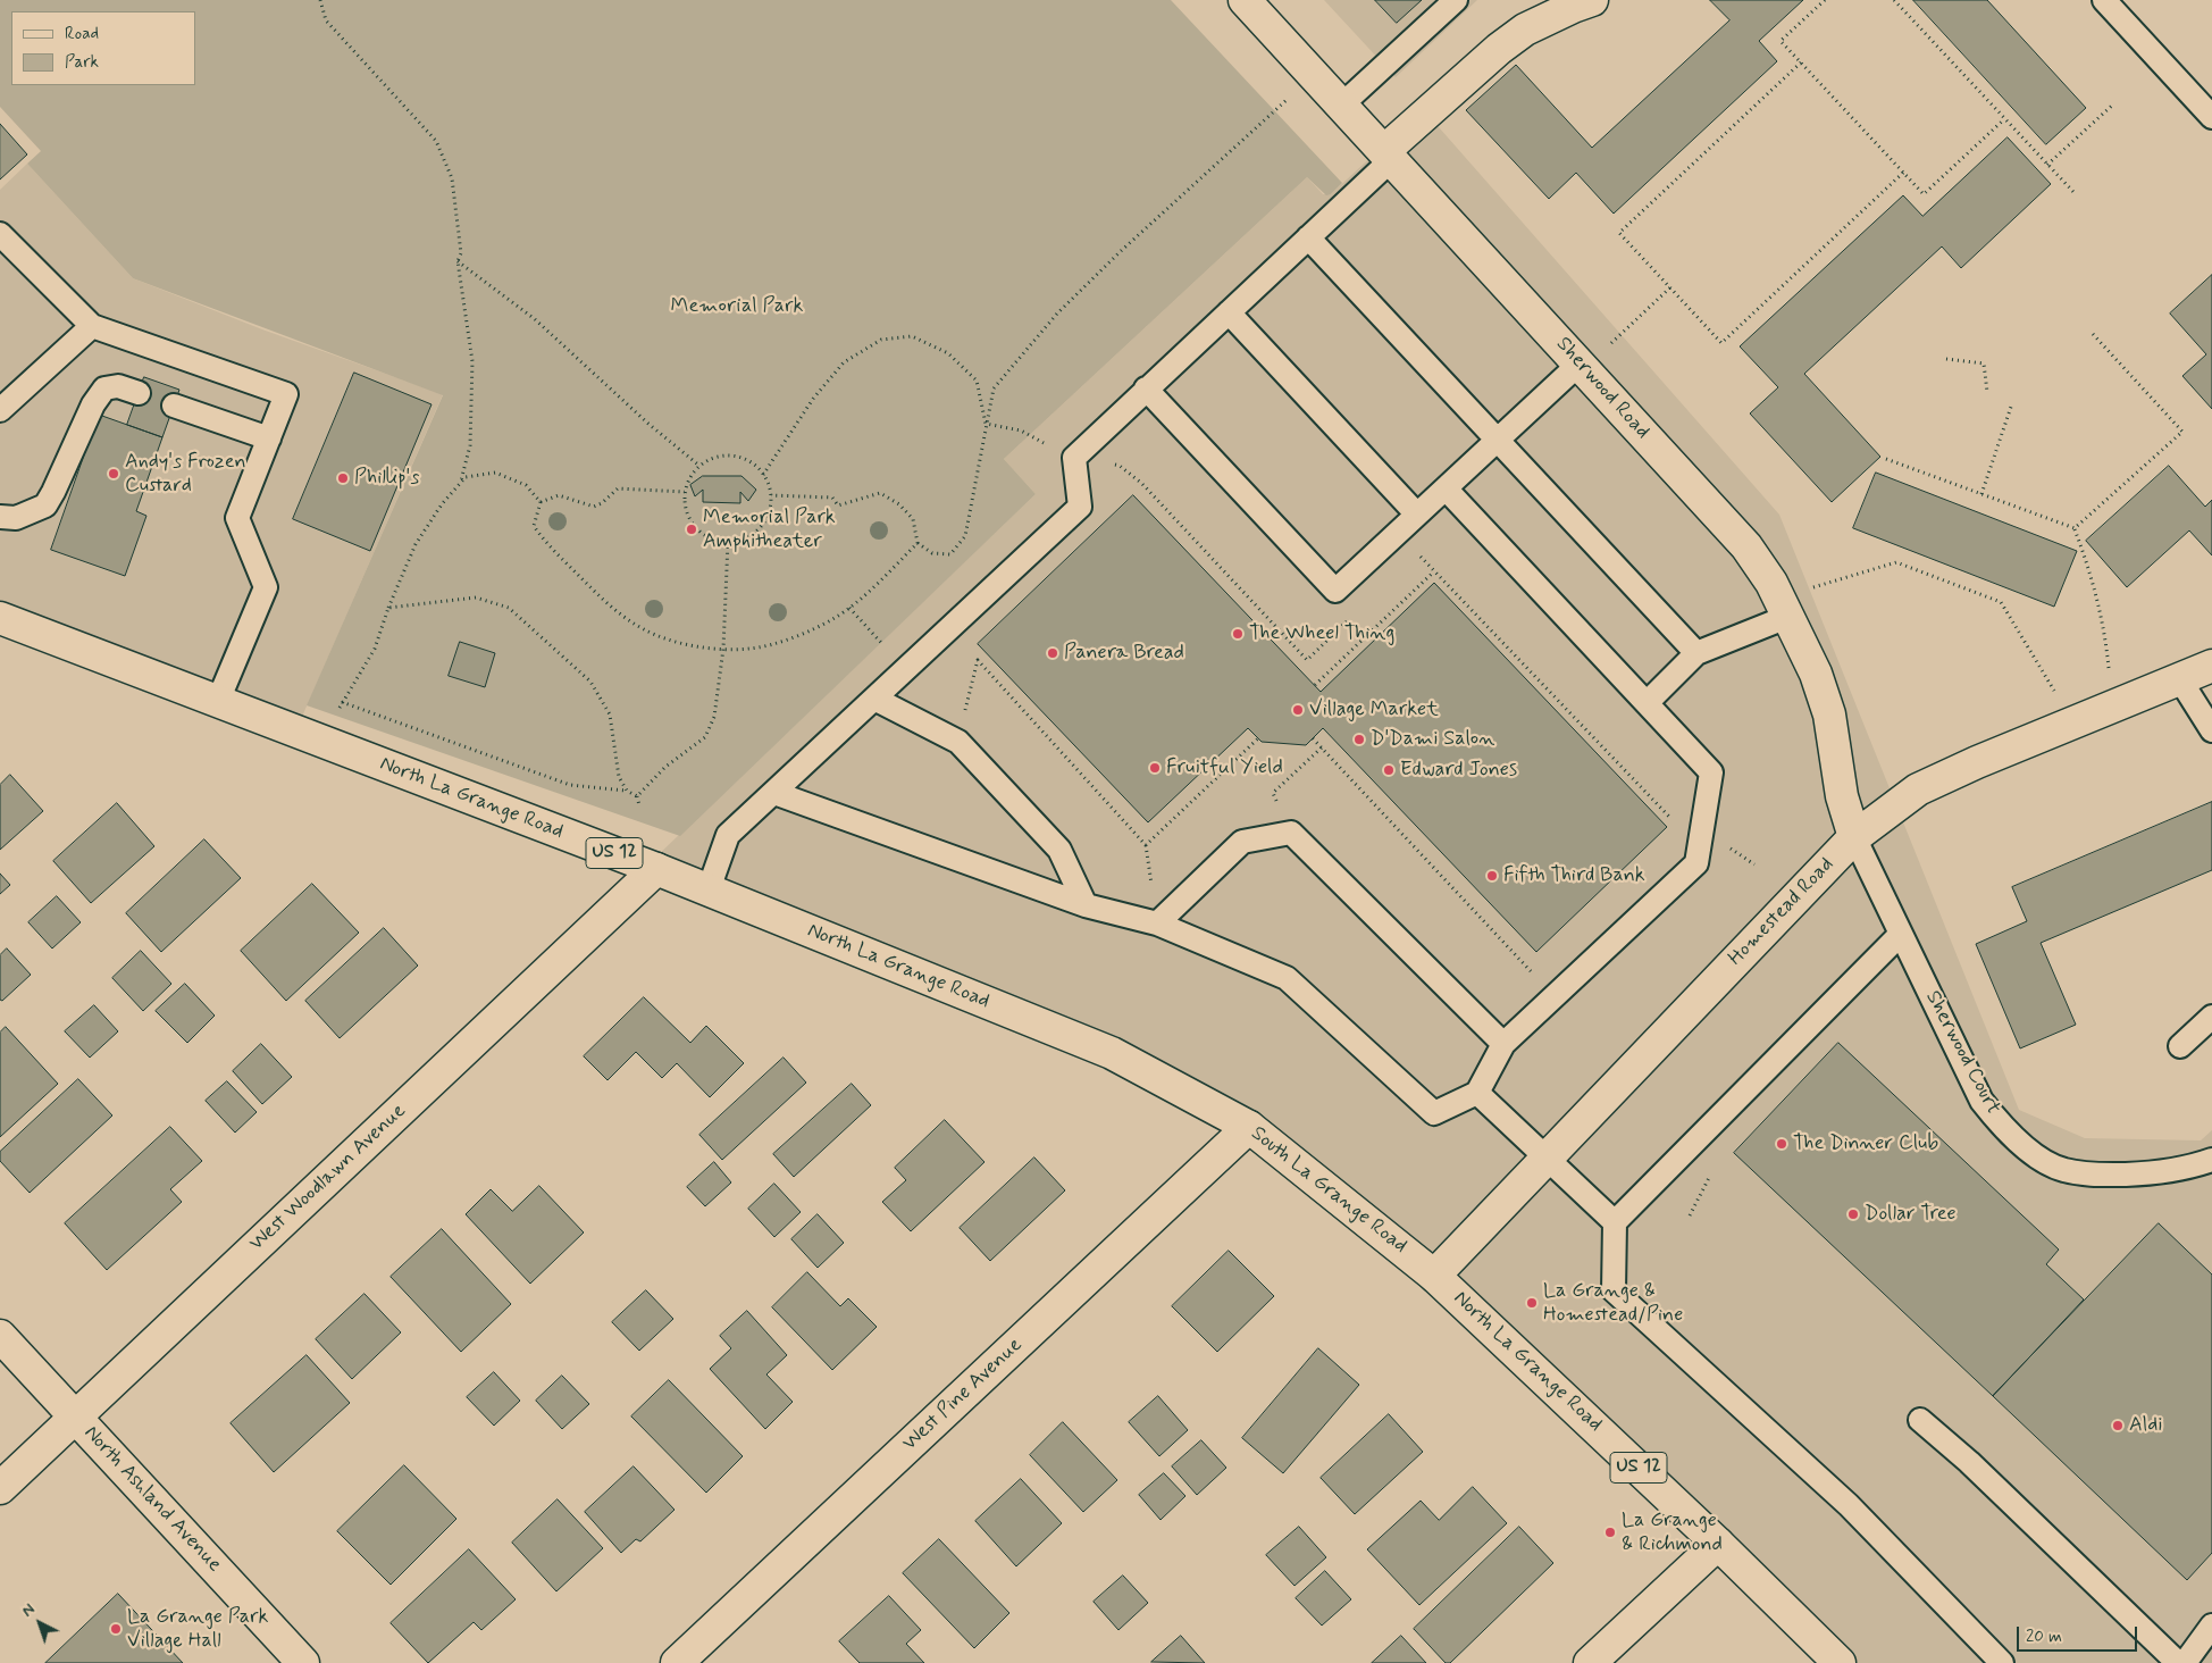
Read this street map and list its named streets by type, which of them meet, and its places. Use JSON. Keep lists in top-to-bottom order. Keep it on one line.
{"streets":{"street":["Sherwood Road","North La Grange Road","US 12","Homestead Road","West Woodlawn Avenue","South La Grange Road","West Pine Avenue","North Ashland Avenue"],"lane":["Sherwood Court"]},"crossings":[["Sherwood Road","Homestead Road"],["Sherwood Road","Sherwood Court"],["North La Grange Road","Homestead Road"],["North La Grange Road","West Woodlawn Avenue"],["North La Grange Road","South La Grange Road"],["Homestead Road","Sherwood Court"],["Homestead Road","South La Grange Road"],["West Woodlawn Avenue","North Ashland Avenue"],["South La Grange Road","West Pine Avenue"]],"parks":["Memorial Park"],"places":["Andy's Frozen Custard","Phillip's","Memorial Park Amphitheater","The Wheel Thing","Panera Bread","Village Market","D'Dami Salon","Fruitful Yield","Edward Jones","Fifth Third Bank","The Dinner Club","Dollar Tree","La Grange & Homestead/Pine","Aldi","La Grange & Richmond","La Grange Park Village Hall"],"legend":["Road","Park"],"scale_bar":"20 m","north":"top left"}
